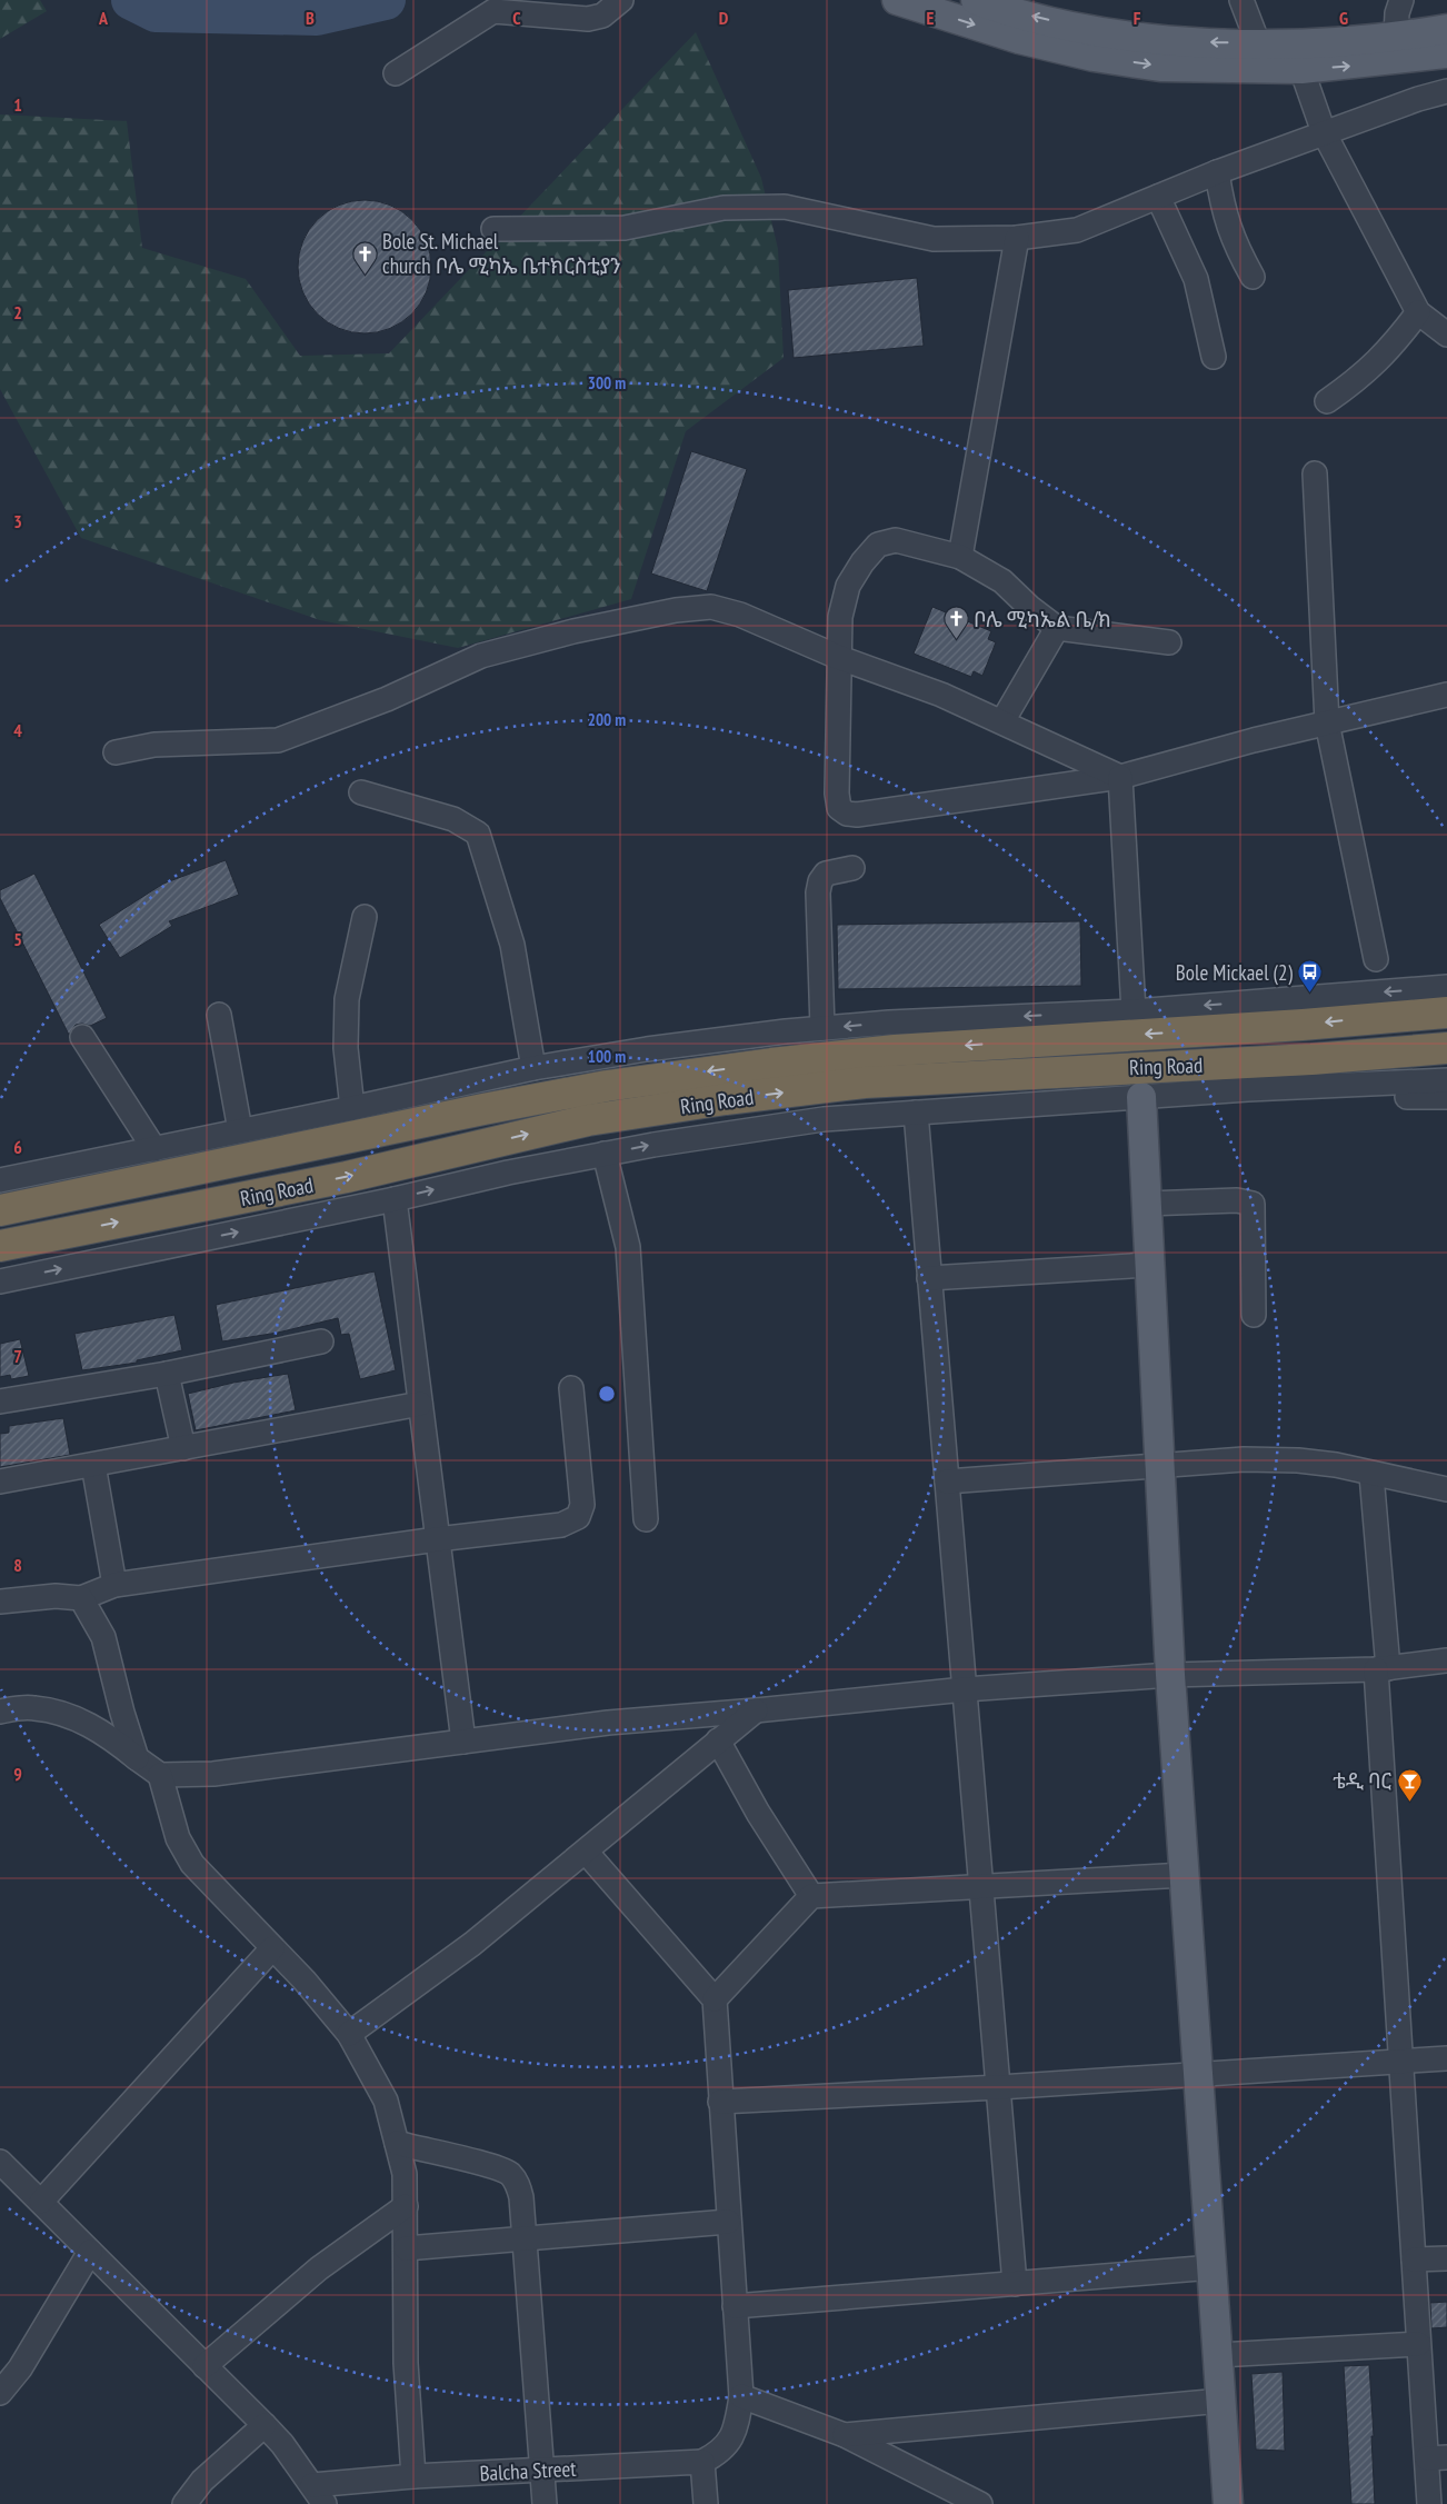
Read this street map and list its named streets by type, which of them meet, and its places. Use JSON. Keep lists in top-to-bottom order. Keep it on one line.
{"streets":{"highway":["Ring Road"],"street":["Balcha Street"]},"places":{"church":["Bole St. Michael church ቦሌ ሚካኤ ቤተክርስቲያን","ቦሌ ሚካኤል ቤ/ክ"],"bus stop":["Bole Mickael (2)"],"bar":["ቴዲ ባር"]},"grid":{"columns":["A","B","C","D","E","F","G"],"rows":["1","2","3","4","5","6","7","8","9"]},"rings":["300 m","200 m","100 m"]}
